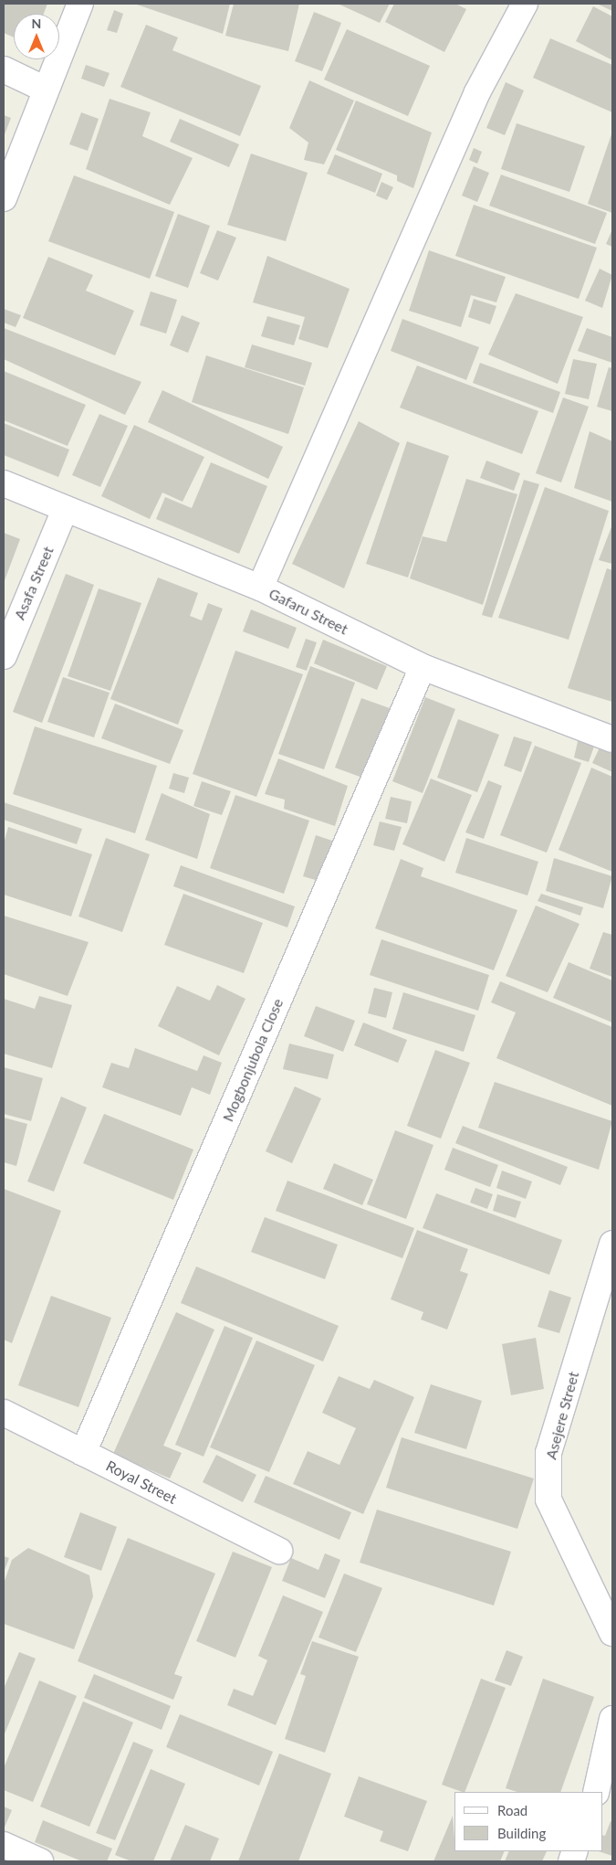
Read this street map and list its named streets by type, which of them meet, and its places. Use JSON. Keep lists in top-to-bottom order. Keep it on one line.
{"streets":{"street":["Asafa Street","Gafaru Street","Mogbonjubola Close","Asejere Street","Royal Street"]},"crossings":[["Asafa Street","Gafaru Street"],["Gafaru Street","Mogbonjubola Close"],["Mogbonjubola Close","Royal Street"]],"legend":["Road","Building"],"north":"top"}
